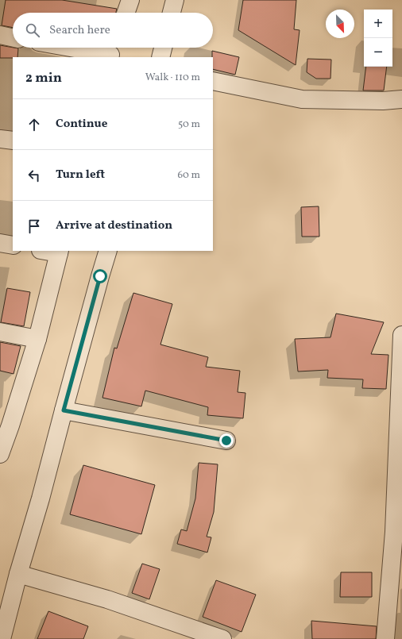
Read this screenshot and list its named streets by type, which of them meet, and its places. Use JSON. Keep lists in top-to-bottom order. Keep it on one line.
{"north":"bottom right","page":{"map_buttons":["+","−"],"search":"Search here","heading":["2 min","Walk · 110 m"],"list":[["Continue","50 m"],["Turn left","60 m"],"Arrive at destination"]}}
